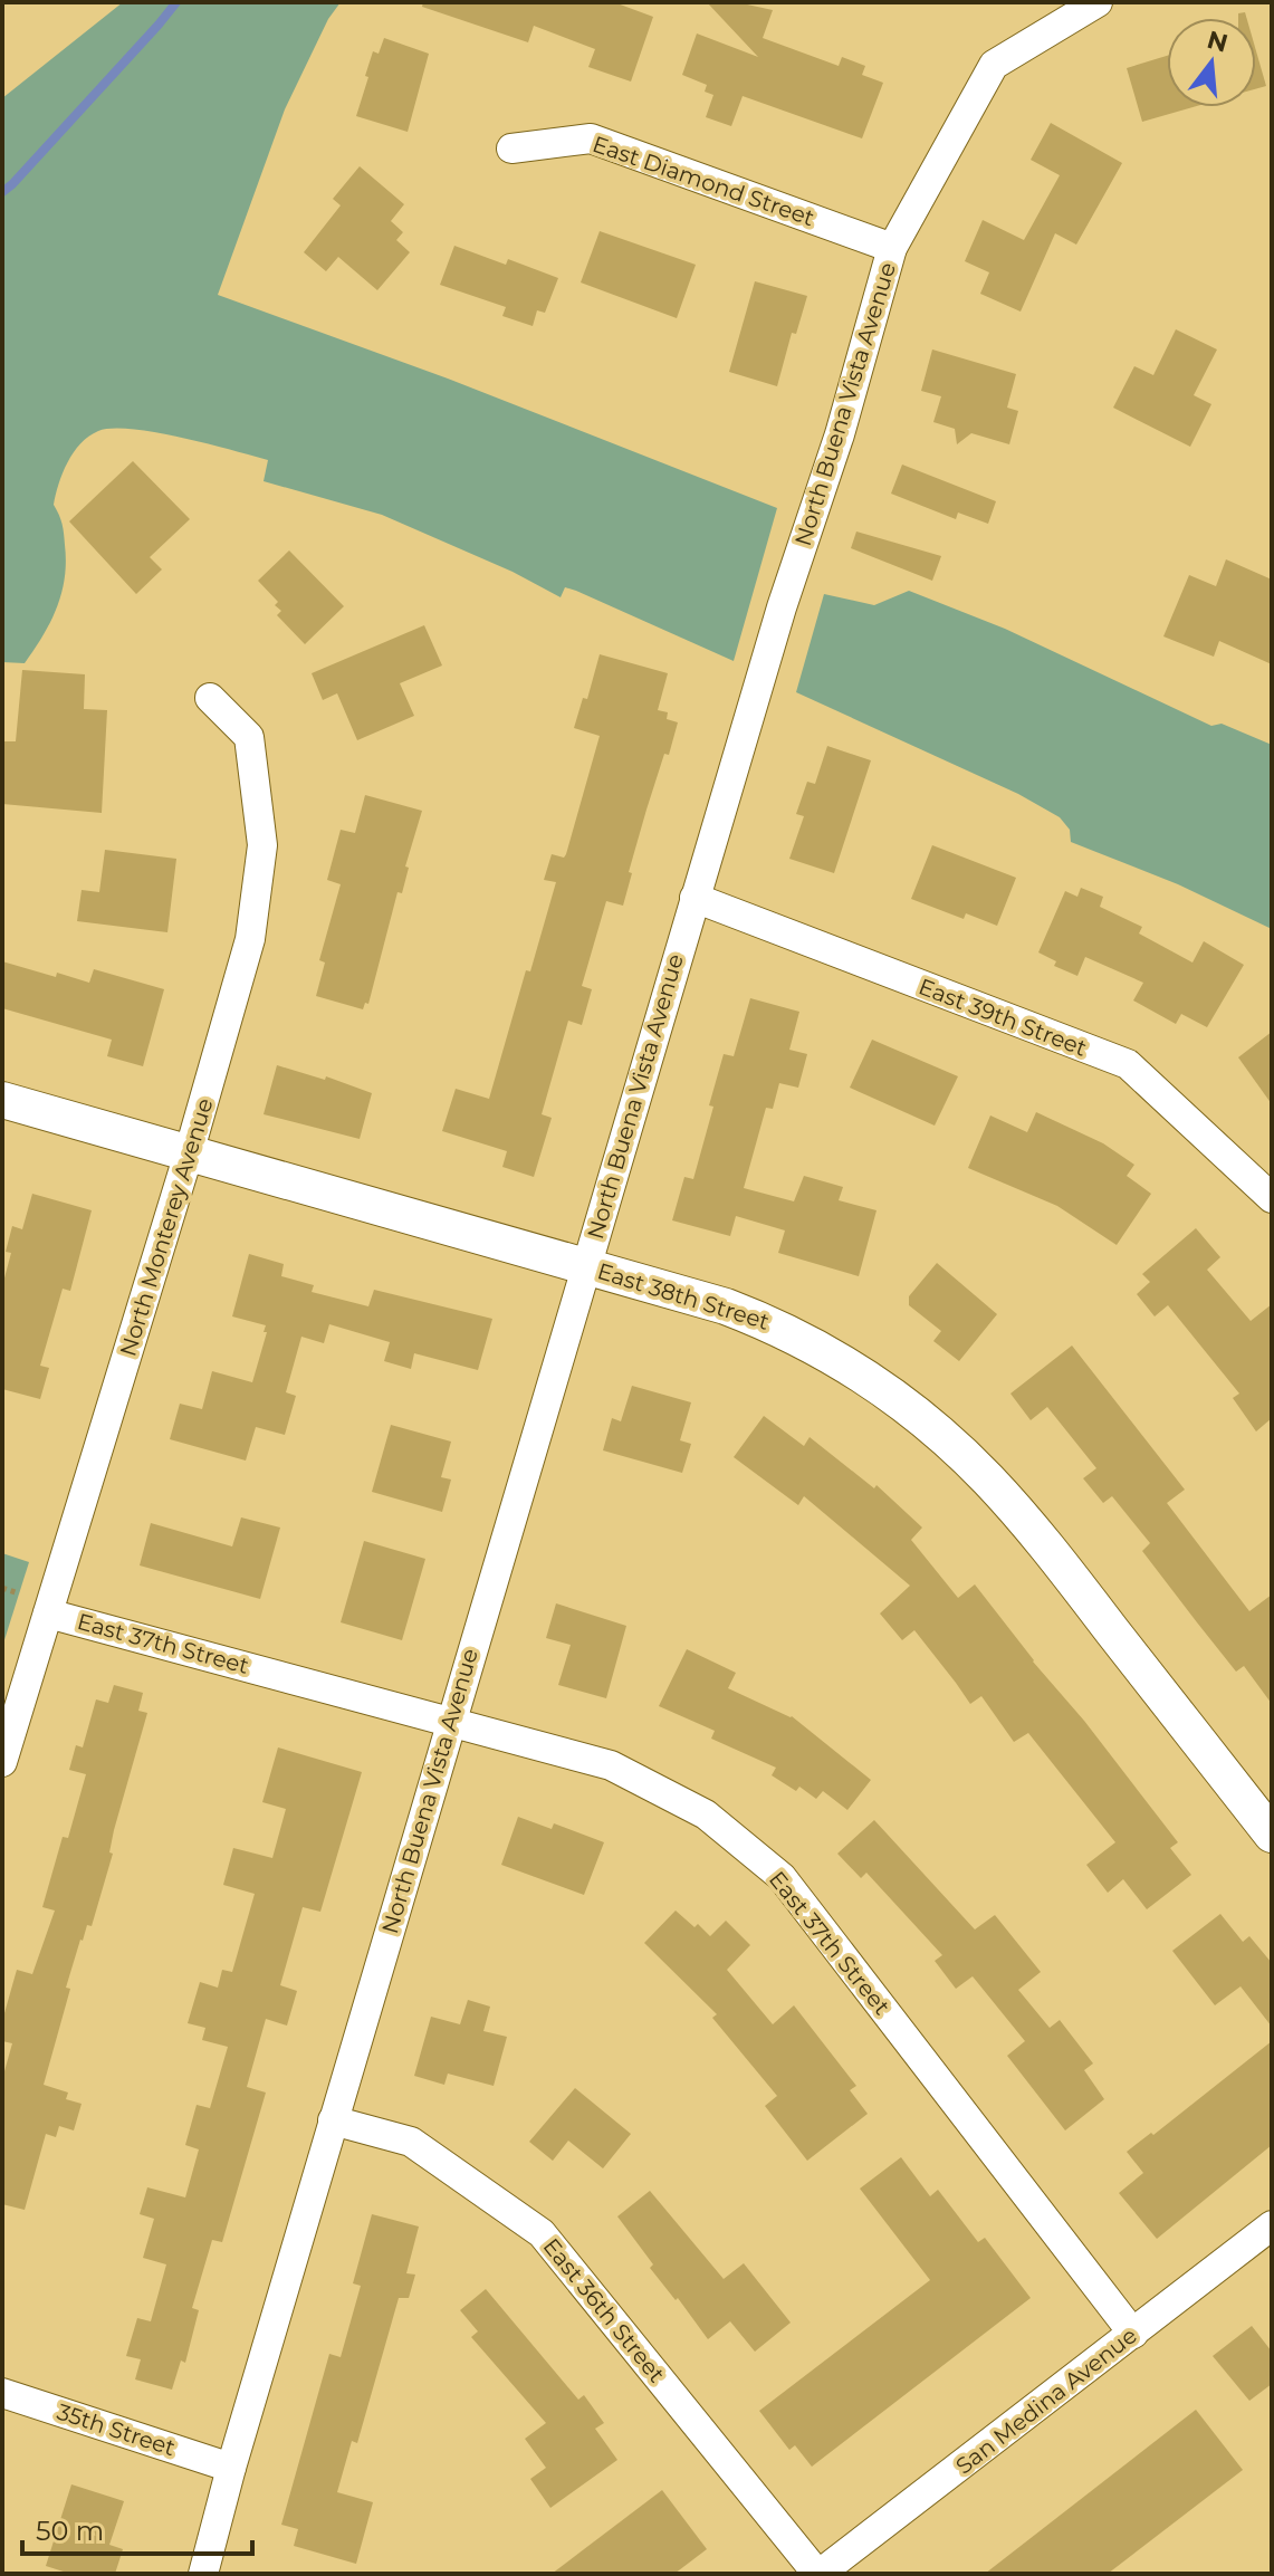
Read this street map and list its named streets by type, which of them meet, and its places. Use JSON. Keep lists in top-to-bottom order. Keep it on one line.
{"streets":{"street":["East Diamond Street","North Buena Vista Avenue","East 39th Street","North Monterey Avenue","East 38th Street","East 37th Street","East 36th Street","San Medina Avenue","35th Street"]},"crossings":[["East Diamond Street","North Buena Vista Avenue"],["North Buena Vista Avenue","East 39th Street"],["North Buena Vista Avenue","East 38th Street"],["North Buena Vista Avenue","East 37th Street"],["North Buena Vista Avenue","East 36th Street"],["North Buena Vista Avenue","35th Street"],["North Monterey Avenue","East 38th Street"],["North Monterey Avenue","East 37th Street"],["East 37th Street","San Medina Avenue"],["East 36th Street","San Medina Avenue"]],"scale_bar":"50 m","north":"top"}
